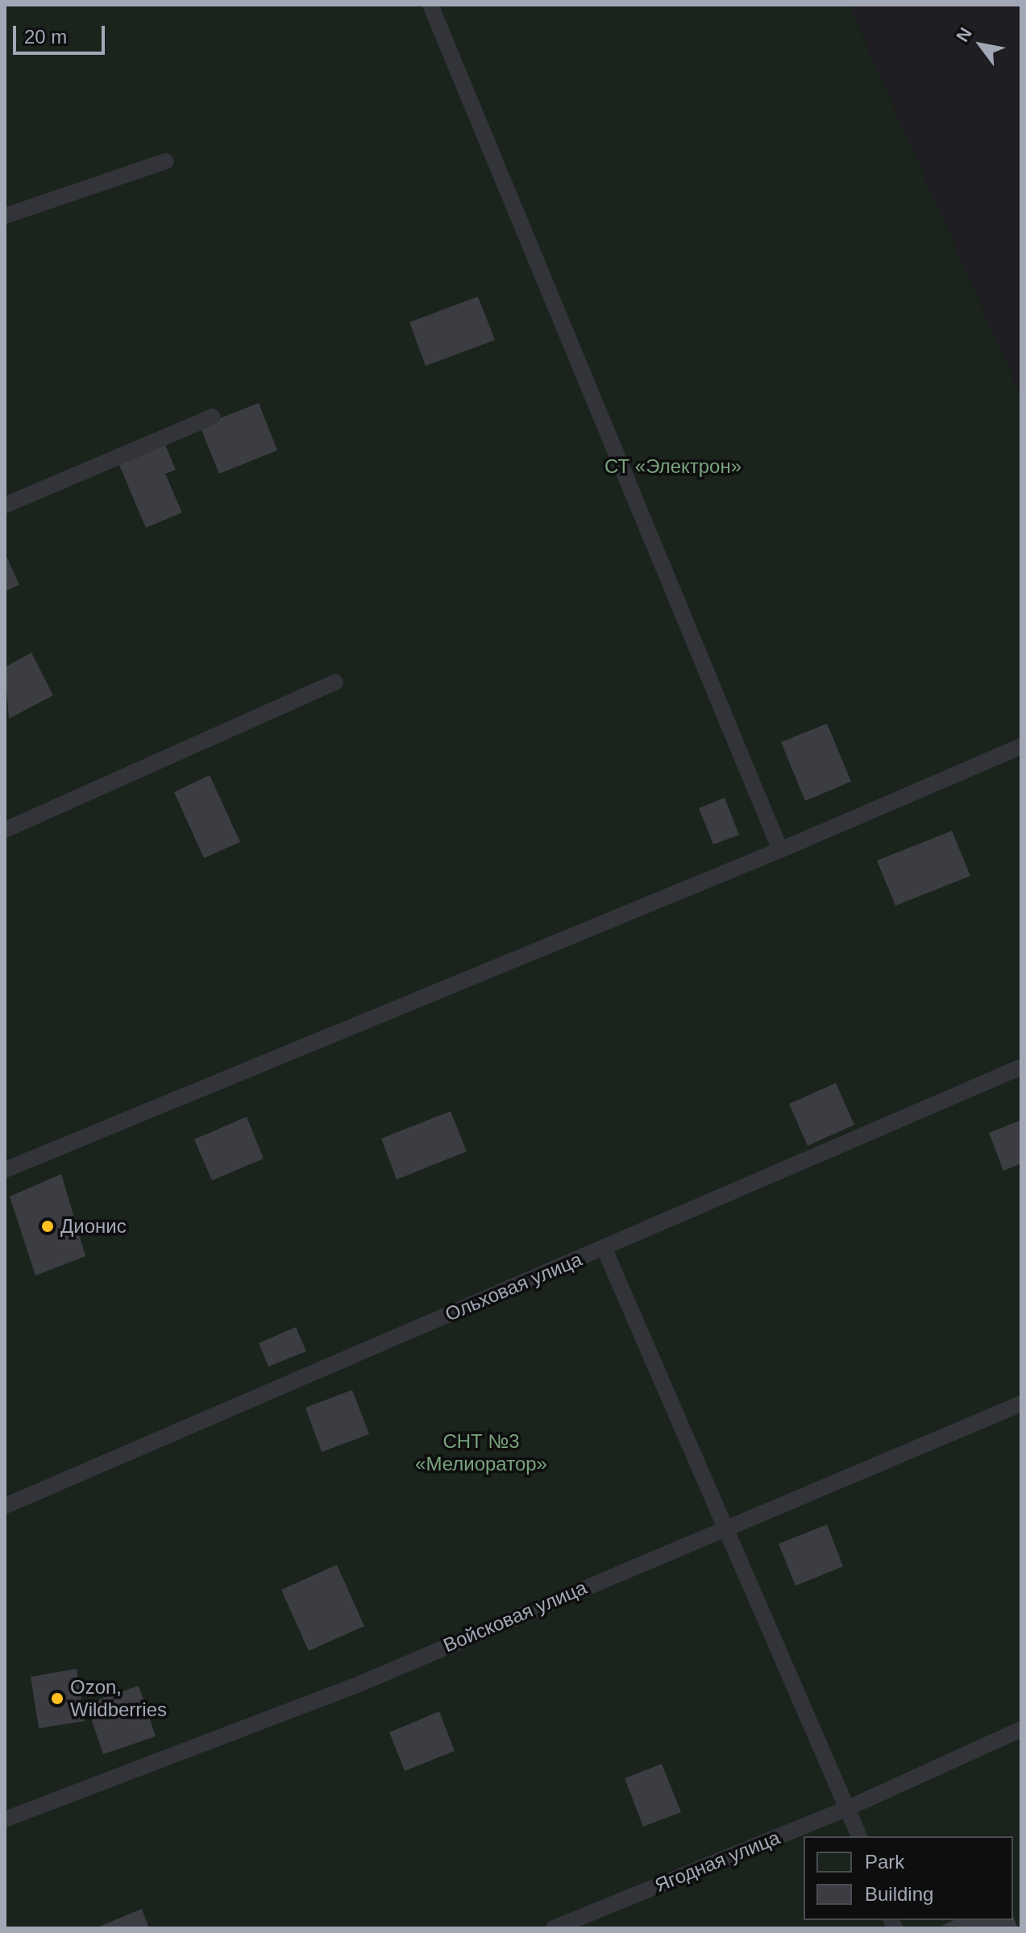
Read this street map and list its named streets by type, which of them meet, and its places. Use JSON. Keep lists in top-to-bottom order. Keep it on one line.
{"streets":{"lane":["Ольховая улица","Войсковая улица","Ягодная улица"]},"parks":["СТ «Электрон»","СНТ №3 «Мелиоратор»"],"places":["Дионис","Ozon, Wildberries"],"legend":["Park","Building"],"scale_bar":"20 m","north":"top left"}
